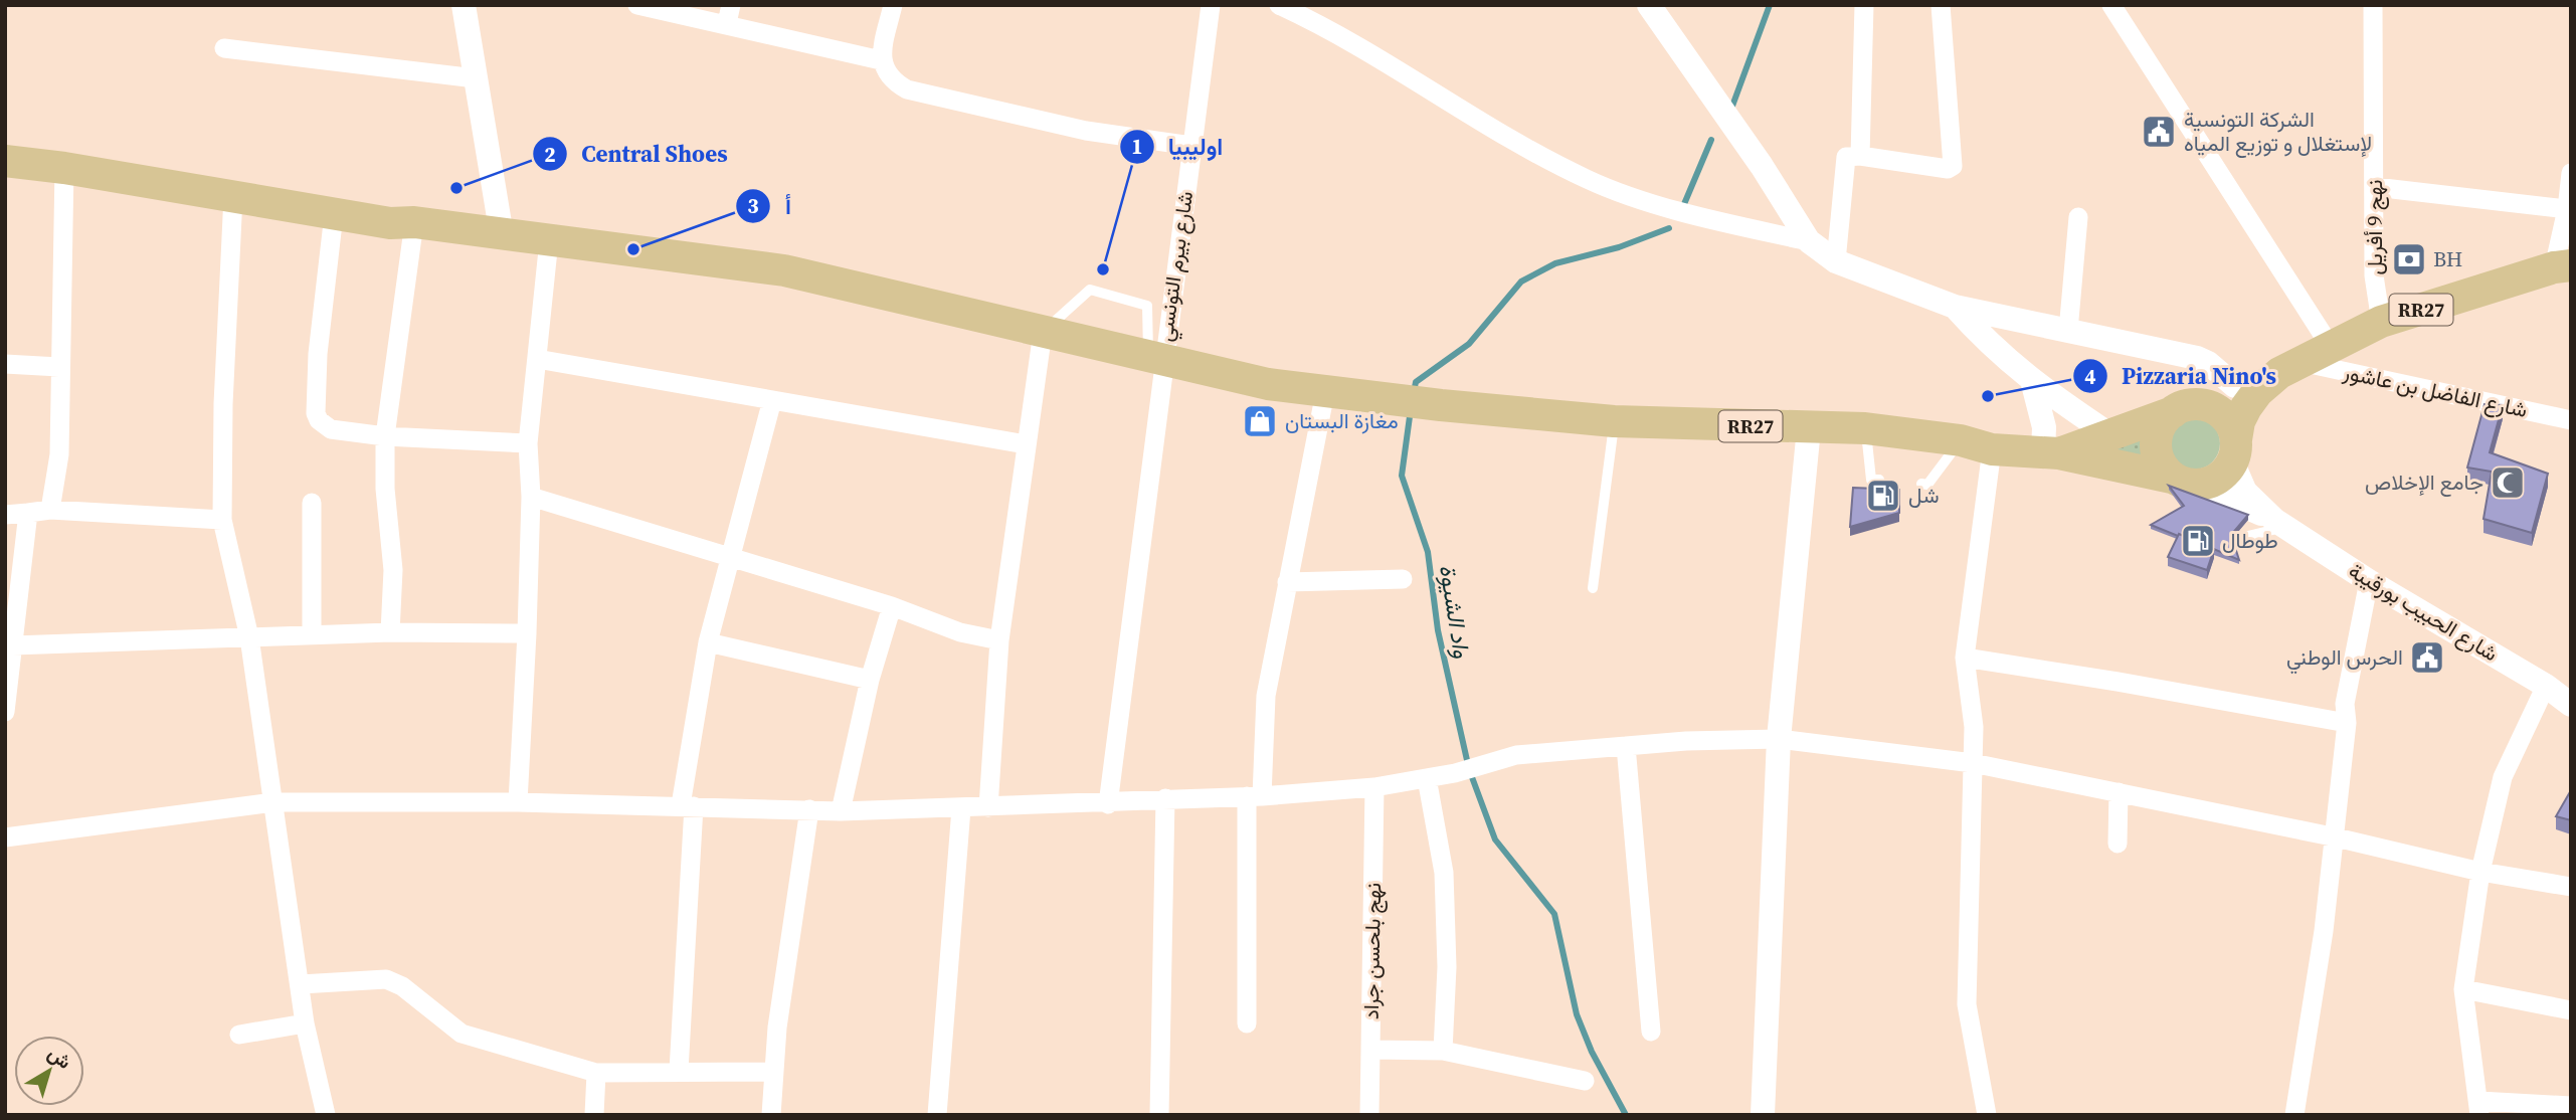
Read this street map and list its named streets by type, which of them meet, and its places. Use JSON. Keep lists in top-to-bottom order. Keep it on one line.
{"streets":{"main road":["RR27"],"street":["نهج 9 أفريل","شارع بيرم التونسي","شارع الفاضل بن عاشور","شارع الحبيب بورقيبة","نهج بلحسن جراد"]},"crossings":[["نهج 9 أفريل","RR27"],["شارع بيرم التونسي","RR27"],["RR27","شارع الفاضل بن عاشور"]],"water":["واد الشيوة"],"places":{"public building":["الشركة التونسية لإستغلال و توزيع المياه","الحرس الوطني"],"other":["Central Shoes","أ","اوليبيا","Pizzaria Nino's"],"bank":["BH"],"shop":["مغازة البستان"],"mosque":["جامع الإخلاص"],"fuel station":["شل","طوطال"]},"north":"top right"}
